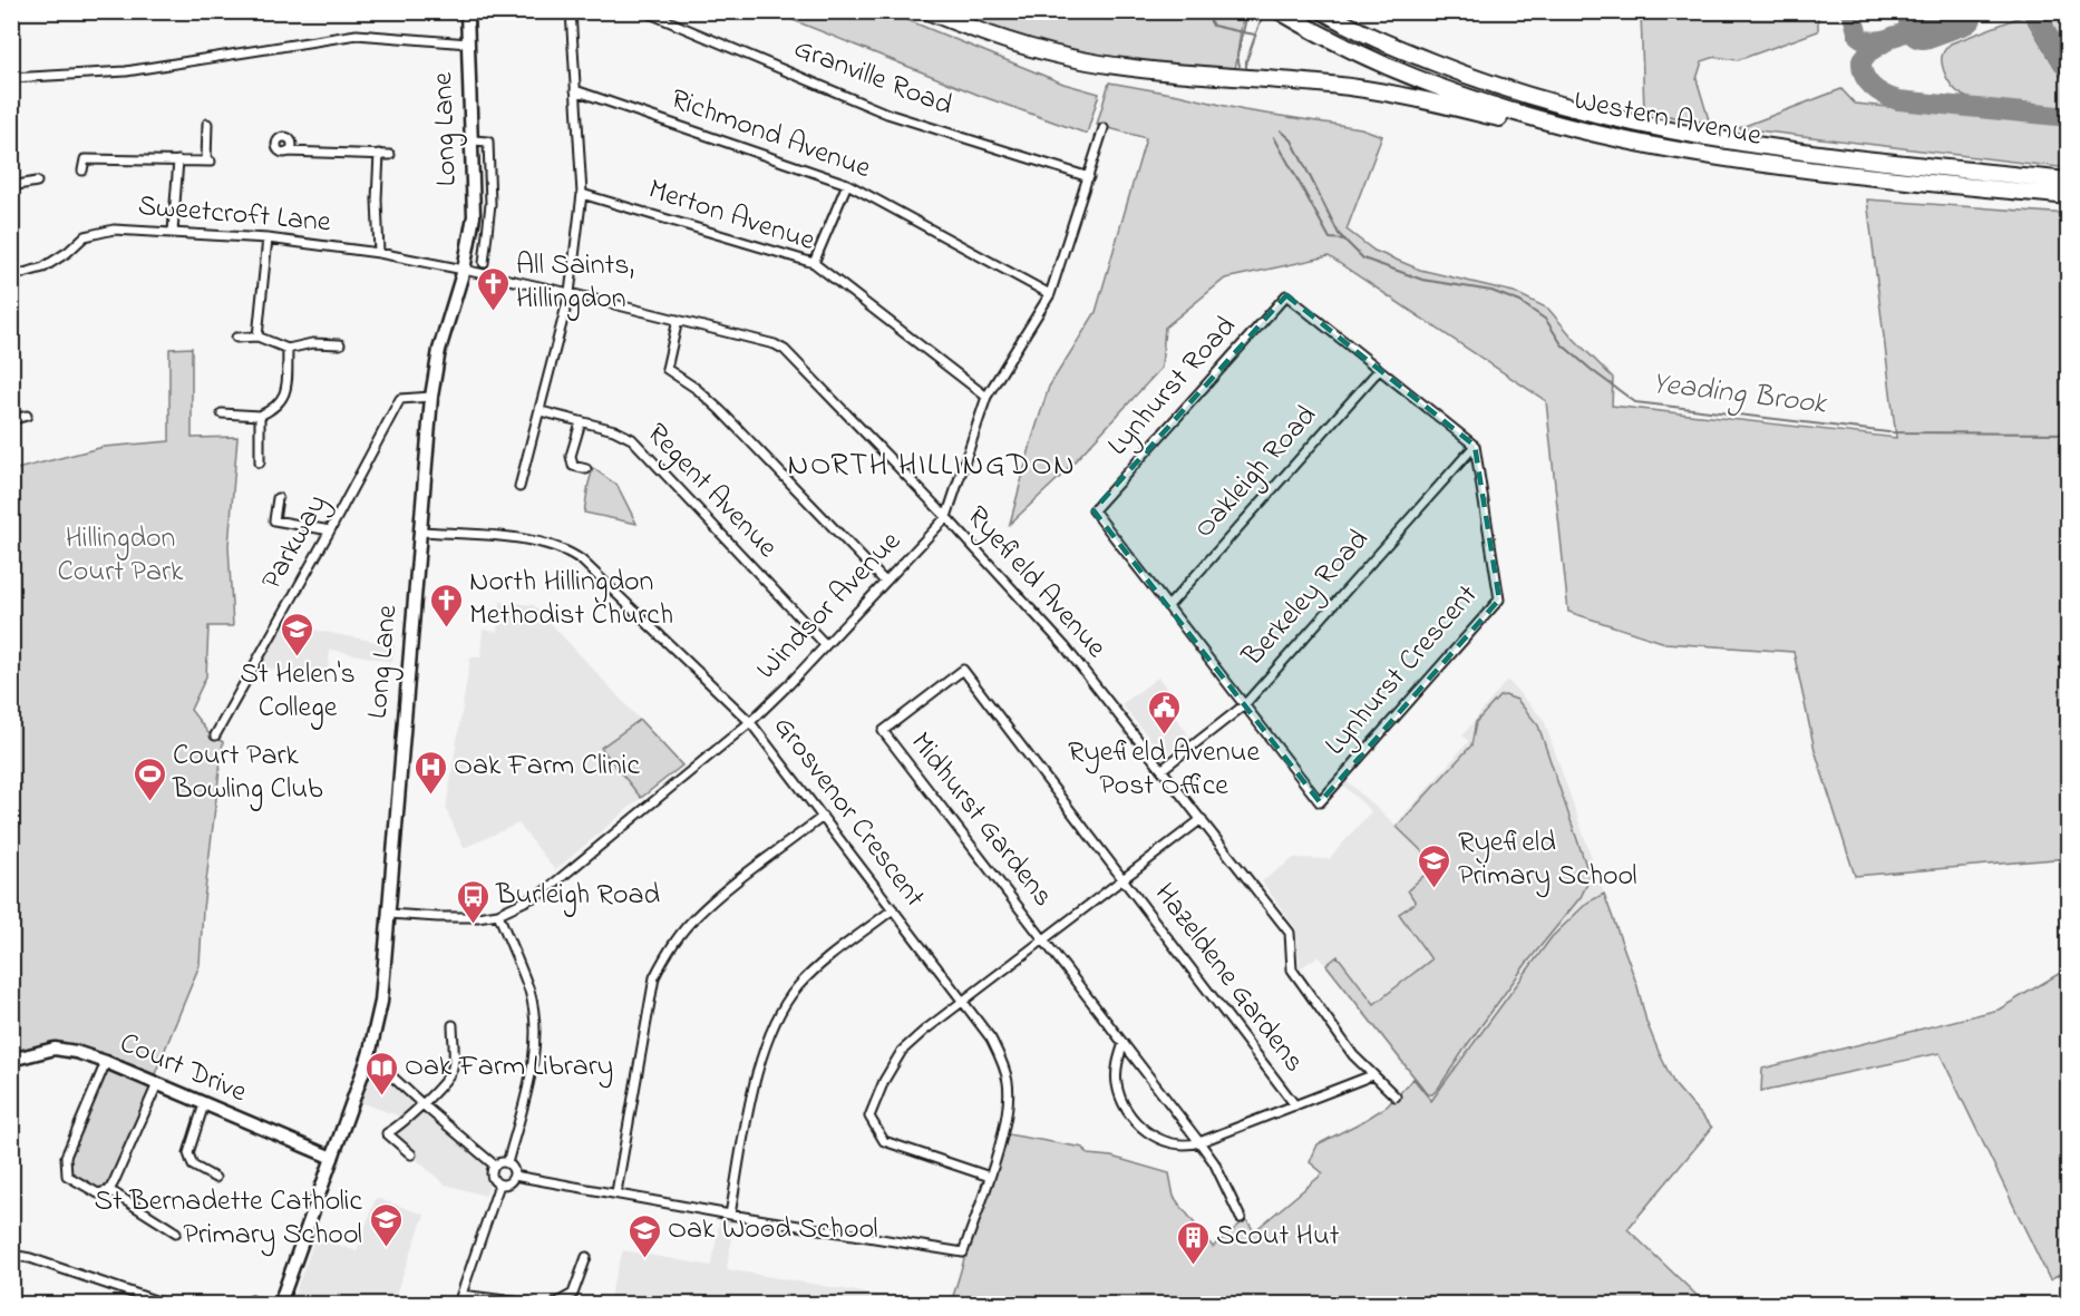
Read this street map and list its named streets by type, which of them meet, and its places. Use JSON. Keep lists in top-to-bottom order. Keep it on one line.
{"streets":{"highway":["Western Avenue"],"main road":["Long Lane","Court Drive"],"street":["Granville Road","Richmond Avenue","Sweetcroft Lane","Merton Avenue","Lynhurst Road","Oakleigh Road","Regent Avenue","Parkway","Ryefield Avenue","Berkeley Road","Windsor Avenue","Lynhurst Crescent","Grosvenor Crescent","Midhurst Gardens","Hazeldene Gardens"]},"crossings":[["Granville Road","Windsor Avenue"],["Long Lane","Sweetcroft Lane"],["Long Lane","Parkway"],["Long Lane","Ryefield Avenue"],["Long Lane","Windsor Avenue"],["Long Lane","Grosvenor Crescent"],["Long Lane","Court Drive"],["Richmond Avenue","Windsor Avenue"],["Sweetcroft Lane","Ryefield Avenue"],["Merton Avenue","Windsor Avenue"],["Lynhurst Road","Oakleigh Road"],["Regent Avenue","Windsor Avenue"],["Ryefield Avenue","Berkeley Road"],["Ryefield Avenue","Windsor Avenue"],["Berkeley Road","Lynhurst Crescent"],["Windsor Avenue","Grosvenor Crescent"],["Midhurst Gardens","Hazeldene Gardens"]],"districts":["NORTH HILLINGDON"],"water":["Yeading Brook"],"parks":["Hillingdon Court Park"],"places":{"church":["All Saints, Hillingdon","North Hillingdon Methodist Church"],"school or university":["St Helen's College","Ryefield Primary School","St Bernadette Catholic Primary School","Oak Wood School"],"public building":["Ryefield Avenue Post Office"],"hospital":["Oak Farm Clinic"],"sports":["Court Park Bowling Club"],"bus stop":["Burleigh Road"],"library":["Oak Farm Library"],"building":["Scout Hut"]}}
